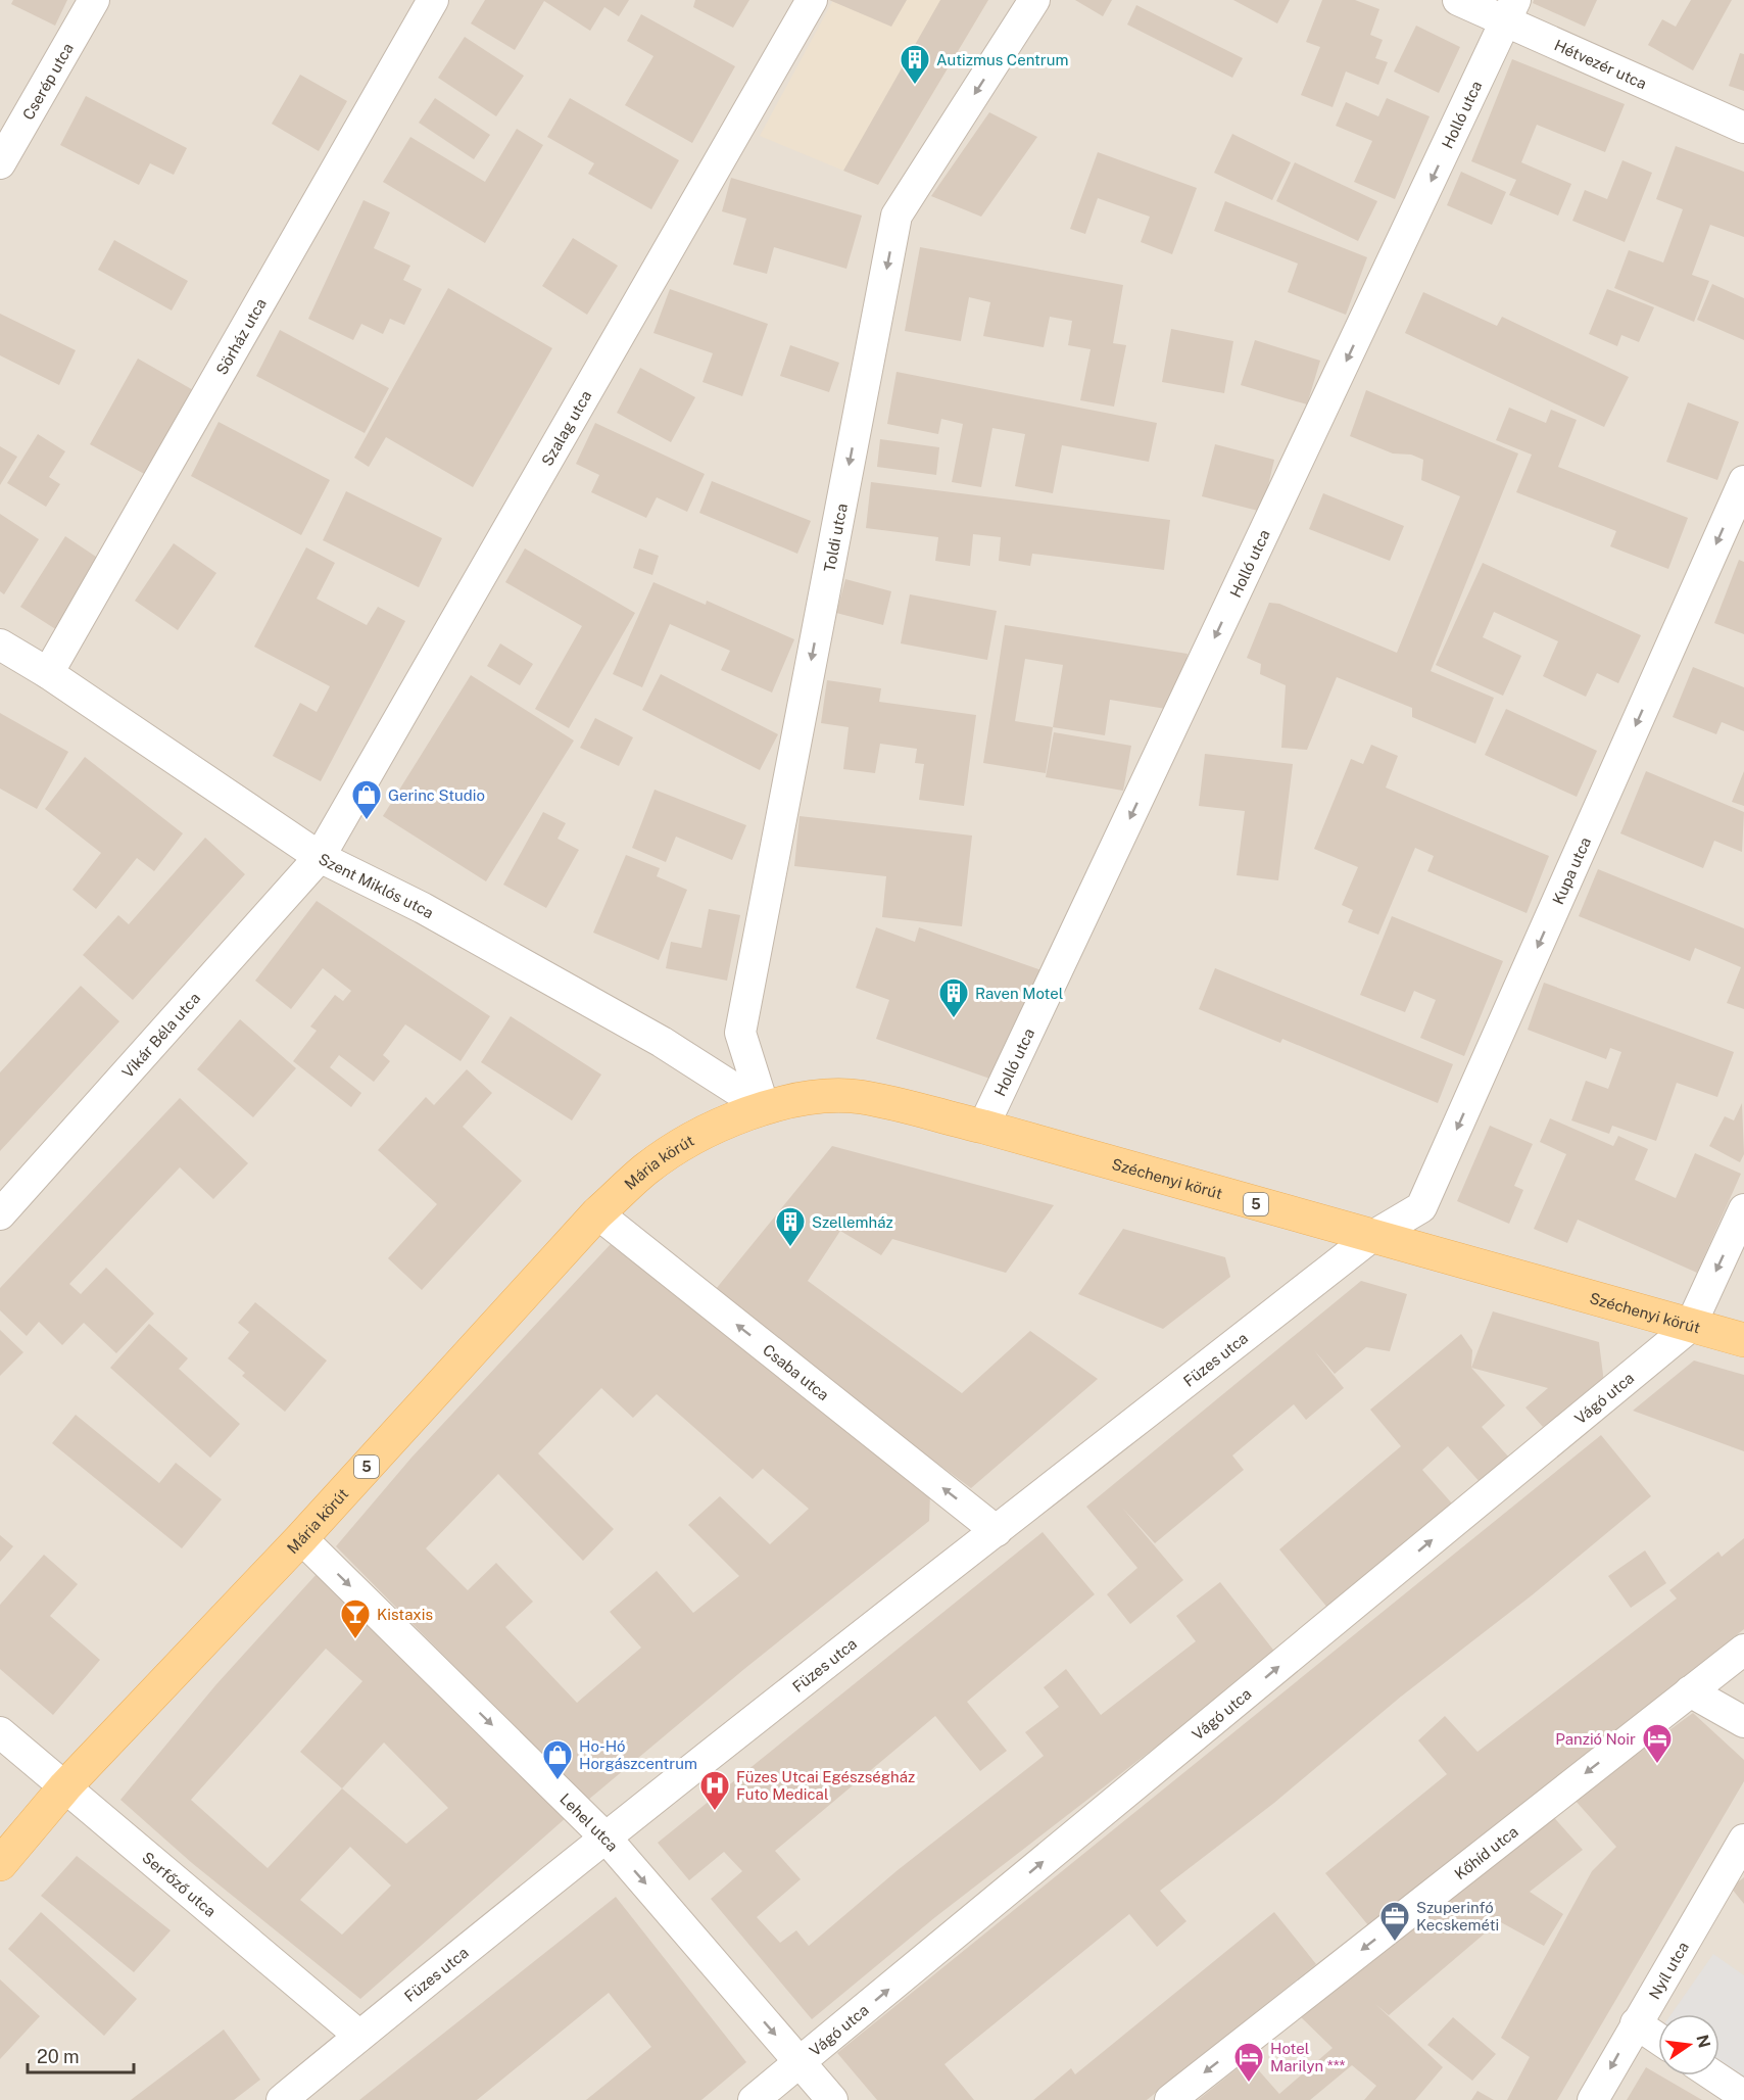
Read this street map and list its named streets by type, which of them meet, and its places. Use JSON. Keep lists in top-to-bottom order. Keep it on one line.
{"streets":{"main road":["Mária körút","Széchenyi körút","5"],"street":["Hétvezér utca","Cserép utca","Holló utca","Sörház utca","Szalag utca","Toldi utca","Kupa utca","Szent Miklós utca","Vikár Béla utca","Füzes utca","Csaba utca","Vágó utca","Lehel utca","Kőhíd utca","Serfőző utca","Nyíl utca"]},"crossings":[["Hétvezér utca","Holló utca"],["Holló utca","Széchenyi körút"],["Sörház utca","Szent Miklós utca"],["Szalag utca","Szent Miklós utca"],["Szalag utca","Vikár Béla utca"],["Toldi utca","Szent Miklós utca"],["Toldi utca","Mária körút"],["Toldi utca","Széchenyi körút"],["Kupa utca","Széchenyi körút"],["Kupa utca","Füzes utca"],["Szent Miklós utca","Vikár Béla utca"],["Szent Miklós utca","Mária körút"],["Szent Miklós utca","Széchenyi körút"],["Mária körút","Széchenyi körút"],["Mária körút","Csaba utca"],["Mária körút","Lehel utca"],["Mária körút","Serfőző utca"],["Széchenyi körút","Füzes utca"],["Széchenyi körút","Vágó utca"],["Füzes utca","Csaba utca"],["Füzes utca","Lehel utca"],["Füzes utca","Serfőző utca"],["Vágó utca","Lehel utca"]],"one_way":["Holló utca","Toldi utca","Kupa utca","Csaba utca","Vágó utca","Lehel utca","Kőhíd utca"],"places":{"building":["Autizmus Centrum","Raven Motel","Szellemház"],"shop":["Gerinc Studio","Ho-Hó Horgászcentrum"],"bar":["Kistaxis"],"hotel":["Panzió Noir","Hotel Marilyn ***"],"hospital":["Füzes Utcai Egészségház Futo Medical"],"office":["Szuperinfó Kecskeméti"]},"scale_bar":"20 m","north":"right"}
